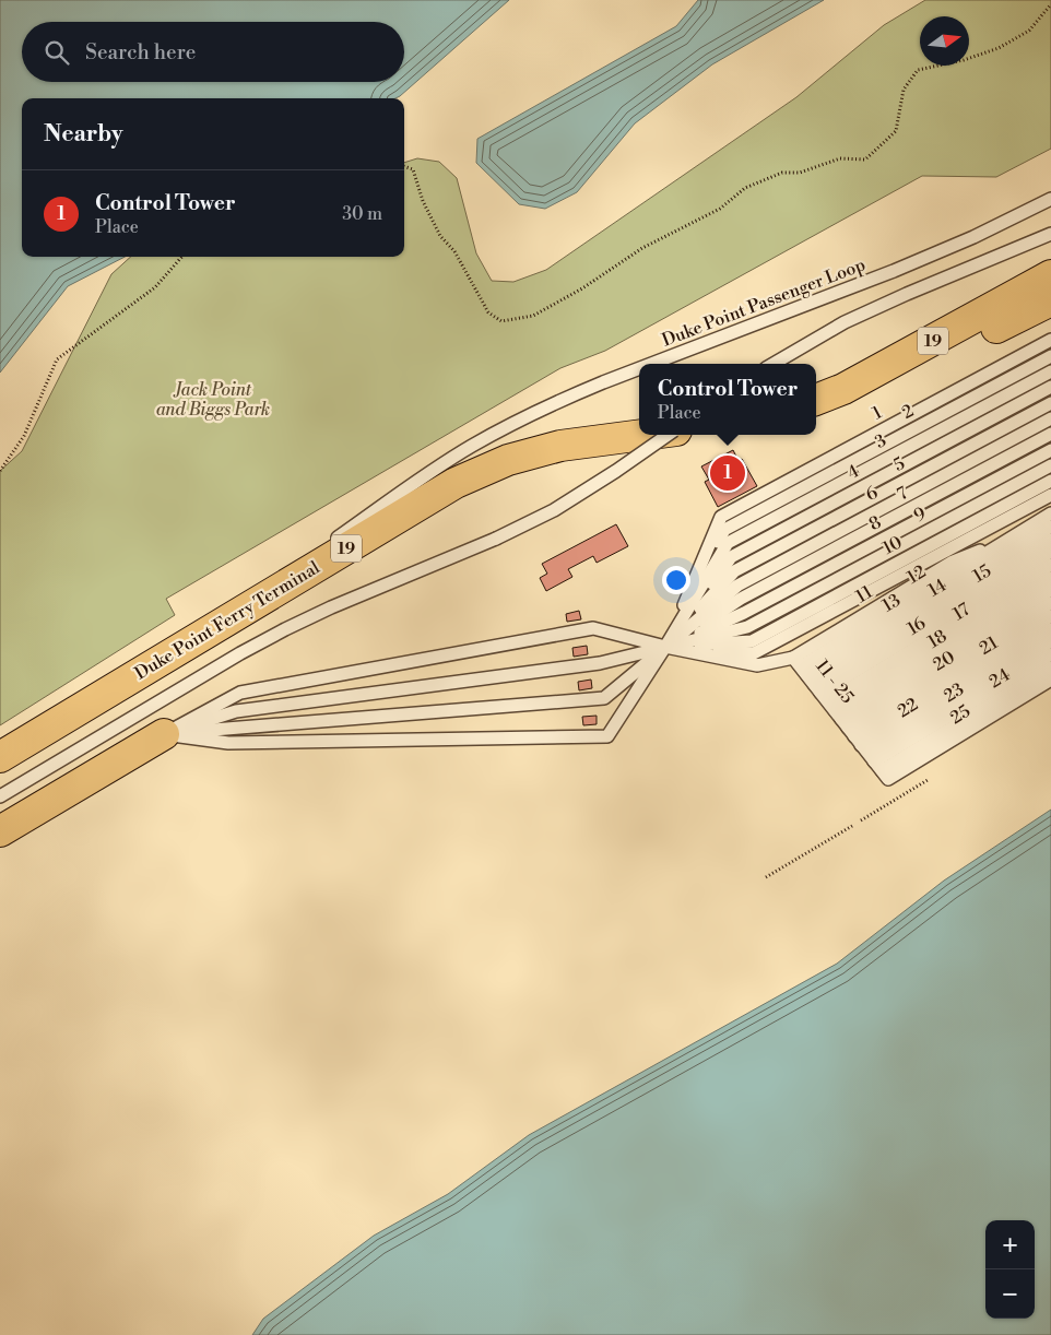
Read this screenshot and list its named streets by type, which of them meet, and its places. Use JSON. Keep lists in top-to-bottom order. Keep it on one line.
{"streets":{"highway":["19","Duke Point Ferry Terminal"],"lane":["Duke Point Passenger Loop","2","1","3","5","4","6","7","9","8","10","15","12","14","11","13","17","16","18","21","20","24","11 - 25","23","22","25"]},"crossings":[["Duke Point Passenger Loop","Duke Point Ferry Terminal"],["2","1"],["2","3"],["2","5"],["2","4"],["2","6"],["2","7"],["2","9"],["2","8"],["2","10"],["2","11 - 25"],["1","3"],["1","5"],["1","4"],["1","6"],["1","7"],["1","9"],["1","8"],["1","10"],["1","11 - 25"],["3","5"],["3","4"],["3","6"],["3","7"],["3","9"],["3","8"],["3","10"],["3","11 - 25"],["5","4"],["5","6"],["5","7"],["5","9"],["5","8"],["5","10"],["5","11 - 25"],["4","6"],["4","7"],["4","9"],["4","8"],["4","10"],["4","11 - 25"],["6","7"],["6","9"],["6","8"],["6","10"],["6","11 - 25"],["7","9"],["7","8"],["7","10"],["7","11 - 25"],["9","8"],["9","10"],["9","11 - 25"],["8","10"],["8","11 - 25"],["10","11 - 25"],["15","12"],["15","14"],["15","11"],["15","13"],["15","17"],["15","16"],["15","18"],["15","21"],["15","20"],["15","24"],["15","11 - 25"],["15","23"],["15","22"],["15","25"],["12","14"],["12","11"],["12","13"],["12","17"],["12","16"],["12","18"],["12","21"],["12","20"],["12","24"],["12","11 - 25"],["12","23"],["12","22"],["12","25"],["14","11"],["14","13"],["14","17"],["14","16"],["14","18"],["14","21"],["14","20"],["14","24"],["14","11 - 25"],["14","23"],["14","22"],["14","25"],["11","13"],["11","17"],["11","16"],["11","18"],["11","21"],["11","20"],["11","24"],["11","11 - 25"],["11","23"],["11","22"],["11","25"],["13","17"],["13","16"],["13","18"],["13","21"],["13","20"],["13","24"],["13","11 - 25"],["13","23"],["13","22"],["13","25"],["17","16"],["17","18"],["17","21"],["17","20"],["17","24"],["17","11 - 25"],["17","23"],["17","22"],["17","25"],["16","18"],["16","21"],["16","20"],["16","24"],["16","11 - 25"],["16","23"],["16","22"],["16","25"],["18","21"],["18","20"],["18","24"],["18","11 - 25"],["18","23"],["18","22"],["18","25"],["21","20"],["21","24"],["21","11 - 25"],["21","23"],["21","22"],["21","25"],["20","24"],["20","11 - 25"],["20","23"],["20","22"],["20","25"],["24","11 - 25"],["24","23"],["24","22"],["24","25"],["11 - 25","23"],["11 - 25","22"],["11 - 25","25"],["23","22"],["23","25"],["22","25"]],"parks":["Jack Point and Biggs Park"],"north":"right","page":{"search":"Search here","heading":"Nearby","list":[{"mark":"1","name":"Control Tower","note":"Place","value":"30 m"}],"popup":["Control Tower","Place"],"pins":"1","map_buttons":["+","−"]}}
